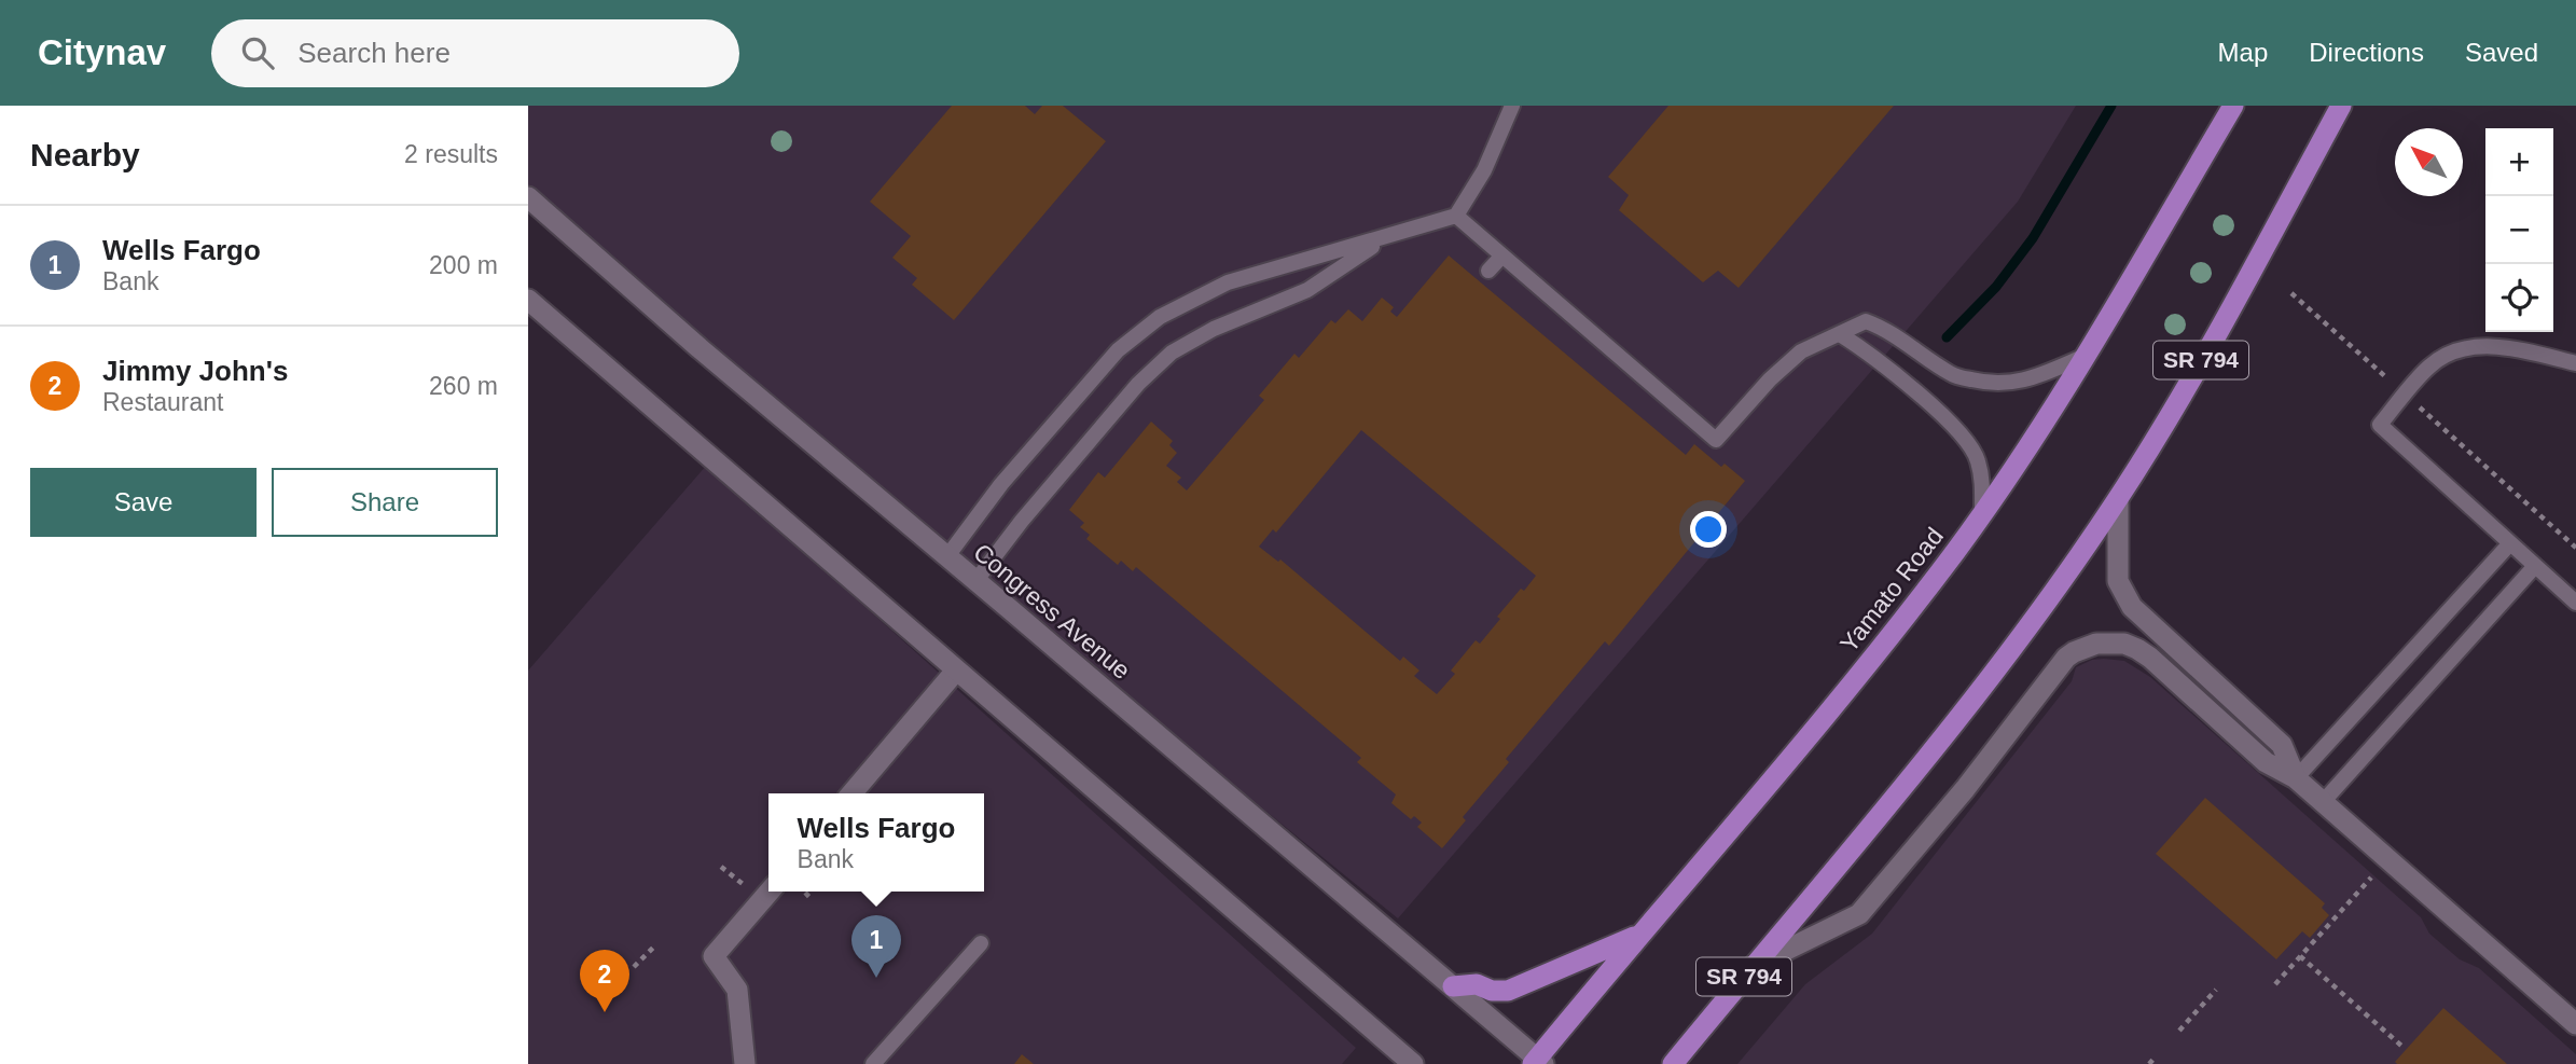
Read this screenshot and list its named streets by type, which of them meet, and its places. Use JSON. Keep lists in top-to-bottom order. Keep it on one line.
{"streets":{"main road":["SR 794","Yamato Road","Congress Avenue"]},"crossings":[["Yamato Road","Congress Avenue"]],"north":"top left","page":{"header":"Citynav","search":"Search here","nav":["Map","Directions","Saved"],"heading":["Nearby","2 results"],"map_buttons":["+","−"],"list":[{"mark":"1","name":"Wells Fargo","note":"Bank","value":"200 m"},{"mark":"2","name":"Jimmy John's","note":"Restaurant","value":"260 m"}],"buttons":["Save","Share"],"popup":["Wells Fargo","Bank"],"pins":["1","2"]}}
